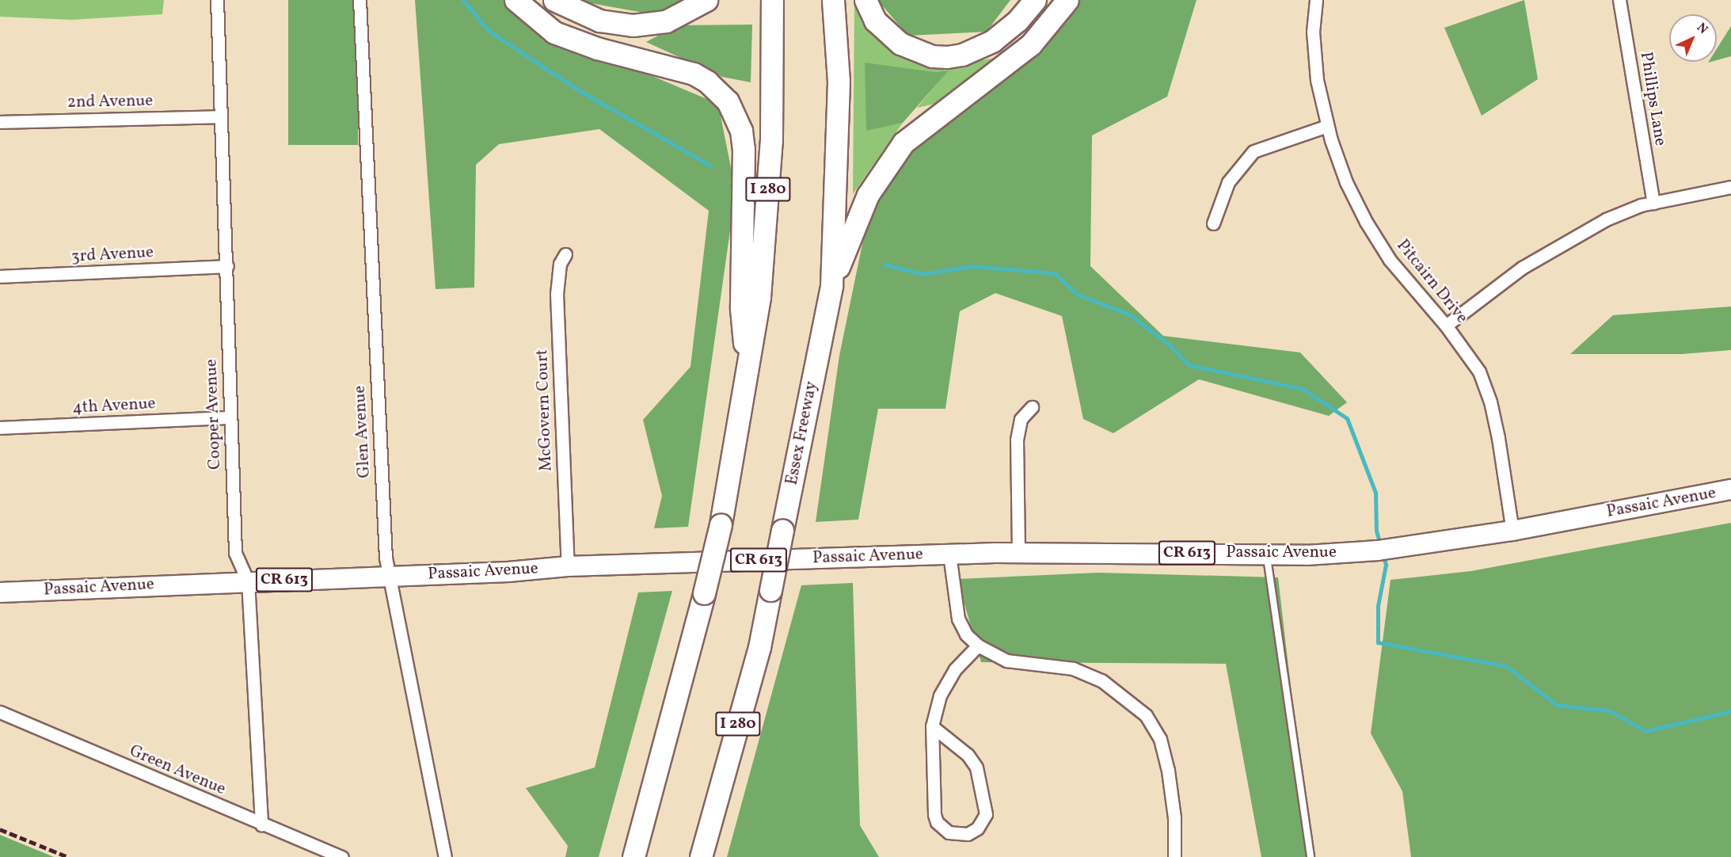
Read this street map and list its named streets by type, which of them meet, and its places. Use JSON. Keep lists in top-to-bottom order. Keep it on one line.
{"streets":{"highway":["I 280","Essex Freeway"],"main road":["Passaic Avenue","CR 613"],"street":["Phillips Lane","2nd Avenue","3rd Avenue","Pitcairn Drive","4th Avenue","McGovern Court","Cooper Avenue","Glen Avenue","Green Avenue"]},"crossings":[["2nd Avenue","Cooper Avenue"],["3rd Avenue","Cooper Avenue"],["Pitcairn Drive","Passaic Avenue"],["4th Avenue","Cooper Avenue"],["McGovern Court","Passaic Avenue"],["Cooper Avenue","Passaic Avenue"],["Cooper Avenue","Green Avenue"],["Glen Avenue","Passaic Avenue"]],"north":"top right"}
